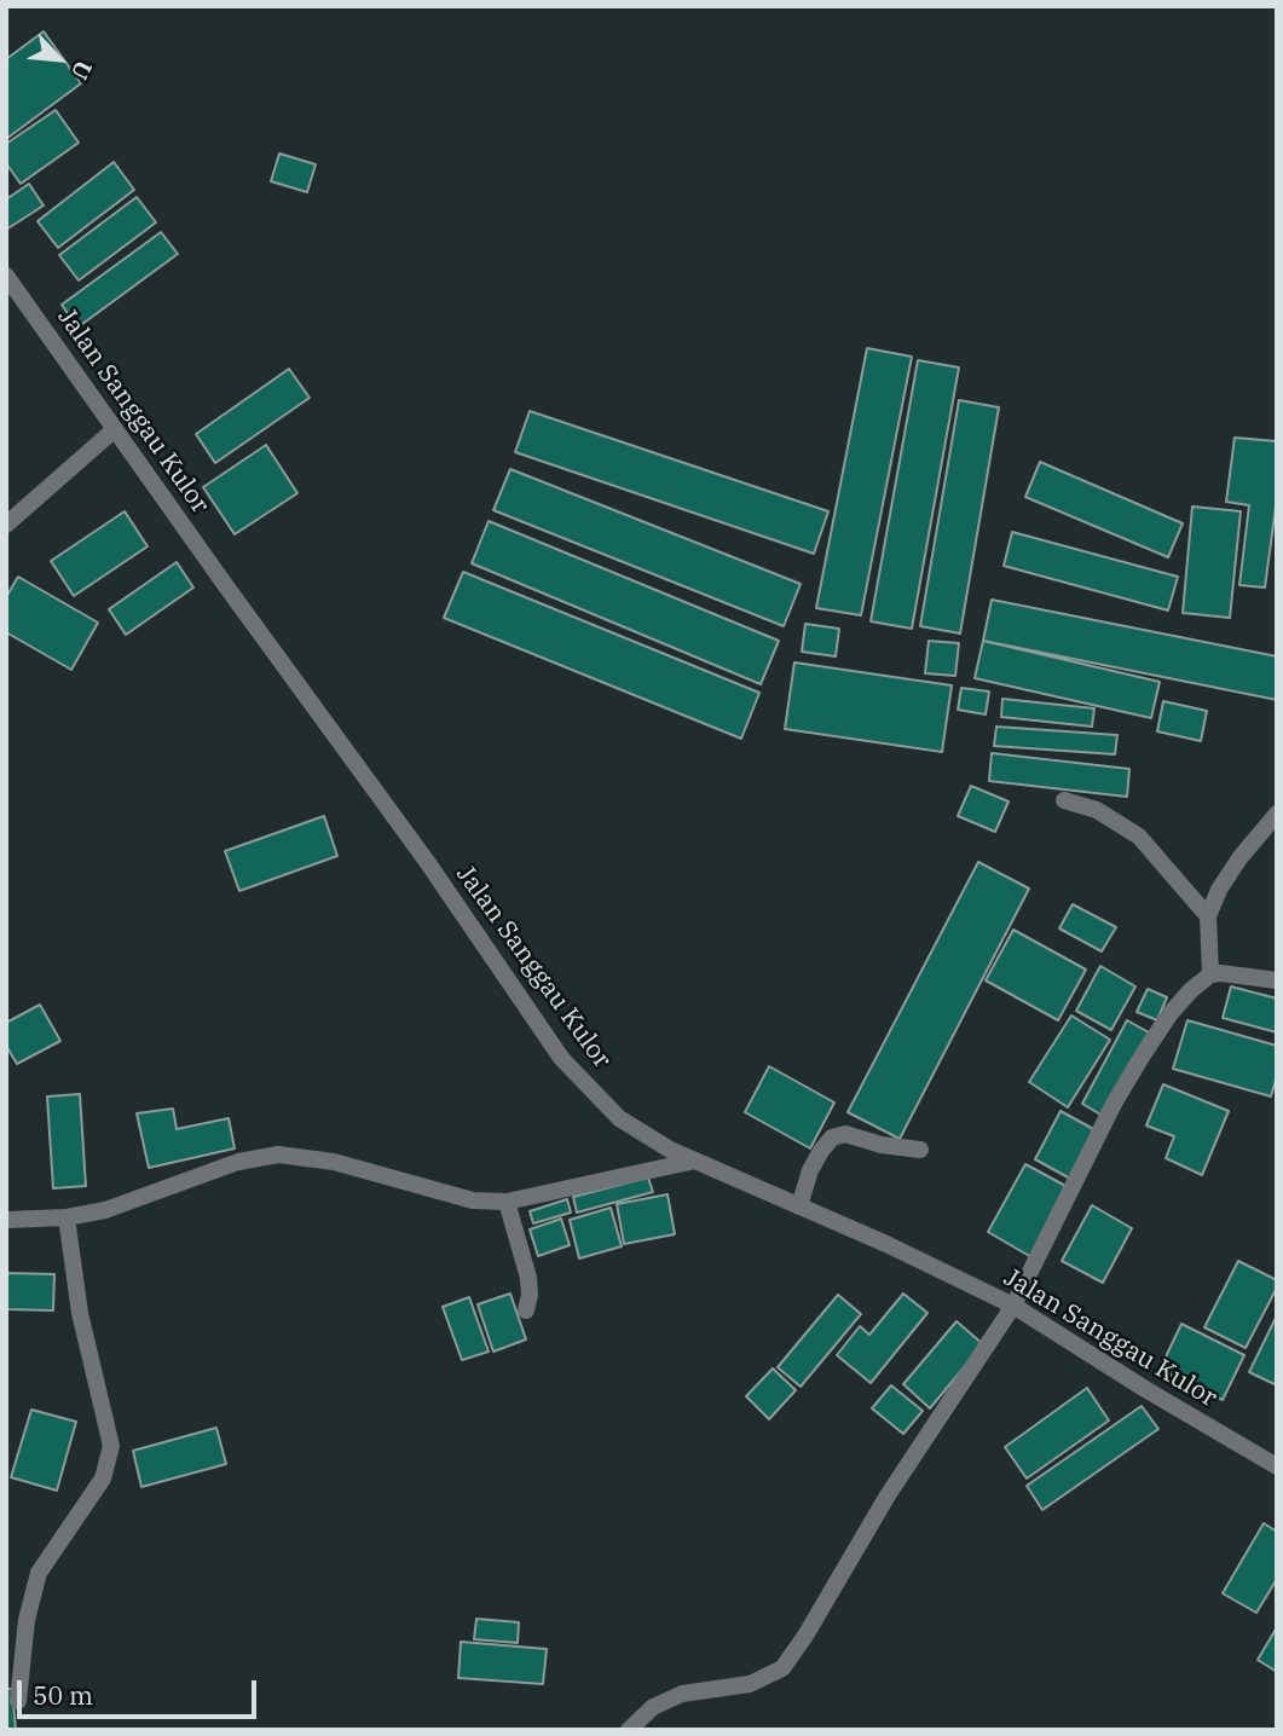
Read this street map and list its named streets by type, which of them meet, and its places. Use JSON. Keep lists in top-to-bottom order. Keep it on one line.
{"streets":{"street":["Jalan Sanggau Kulor"]},"scale_bar":"50 m","north":"bottom right"}
